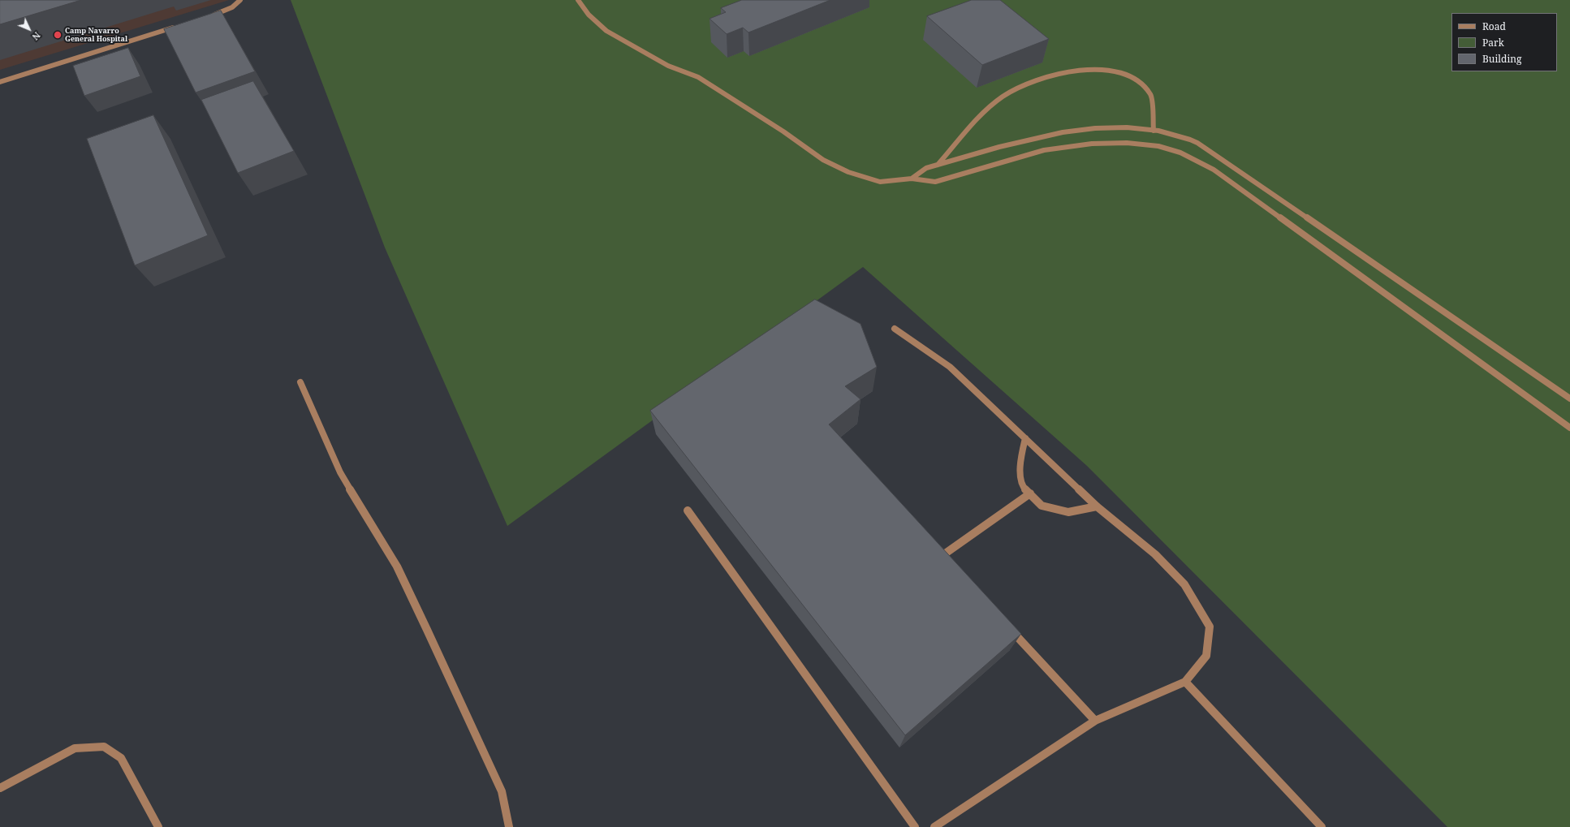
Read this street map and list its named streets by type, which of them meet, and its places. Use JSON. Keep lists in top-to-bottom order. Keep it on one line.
{"places":["Camp Navarro General Hospital"],"legend":["Road","Park","Building"],"north":"bottom right"}
